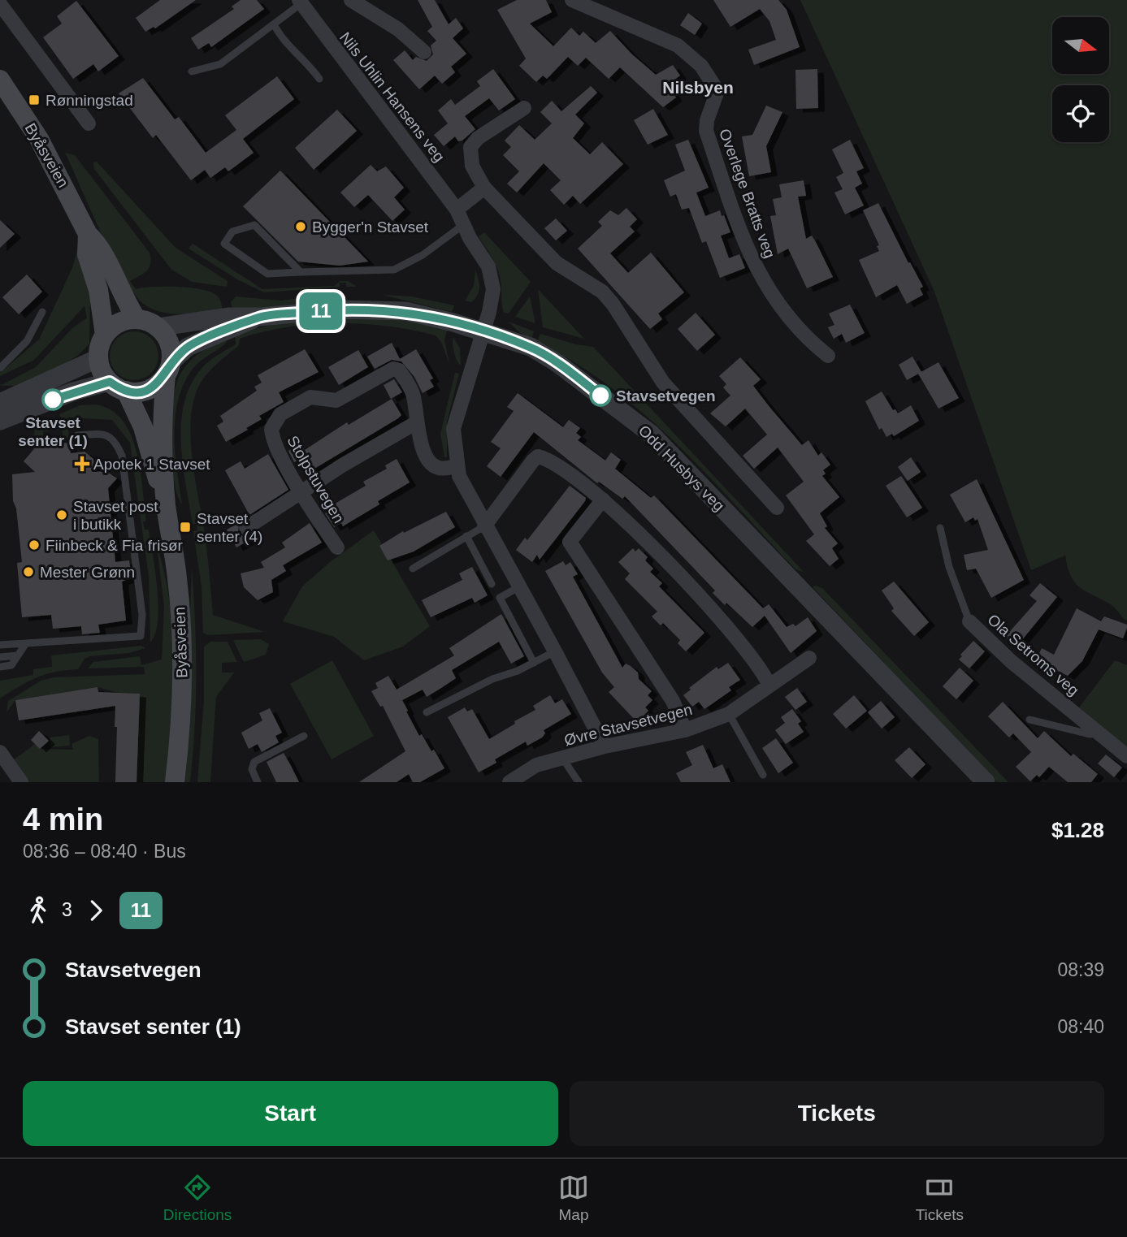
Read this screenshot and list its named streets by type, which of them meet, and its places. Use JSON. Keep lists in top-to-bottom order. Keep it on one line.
{"streets":{"main road":["Byåsveien"],"street":["Nils Uhlin Hansens veg","Overlege Bratts veg","Odd Husbys veg","Stolpstuvegen","Ola Setroms veg","Øvre Stavsetvegen"]},"crossings":[["Nils Uhlin Hansens veg","Odd Husbys veg"],["Byåsveien","Odd Husbys veg"]],"districts":["Nilsbyen"],"places":{"transit":["Rønningstad","Stavset senter (4)"],"other":["Bygger'n Stavset","Stavsetvegen","Stavset senter (1)","Stavset post i butikk","Fiinbeck & Fia frisør","Mester Grønn"],"health":["Apotek 1 Stavset"]},"lines":["bus line 11"],"north":"right","page":{"on_map":"11","heading":["4 min","08:36 – 08:40 · Bus","$1.28"],"legs":["3","11"],"list":[{"name":"Stavsetvegen","value":"08:39"},{"name":"Stavset senter (1)","value":"08:40"}],"buttons":["Start","Tickets"],"tabs":["Directions","Map","Tickets"]}}
